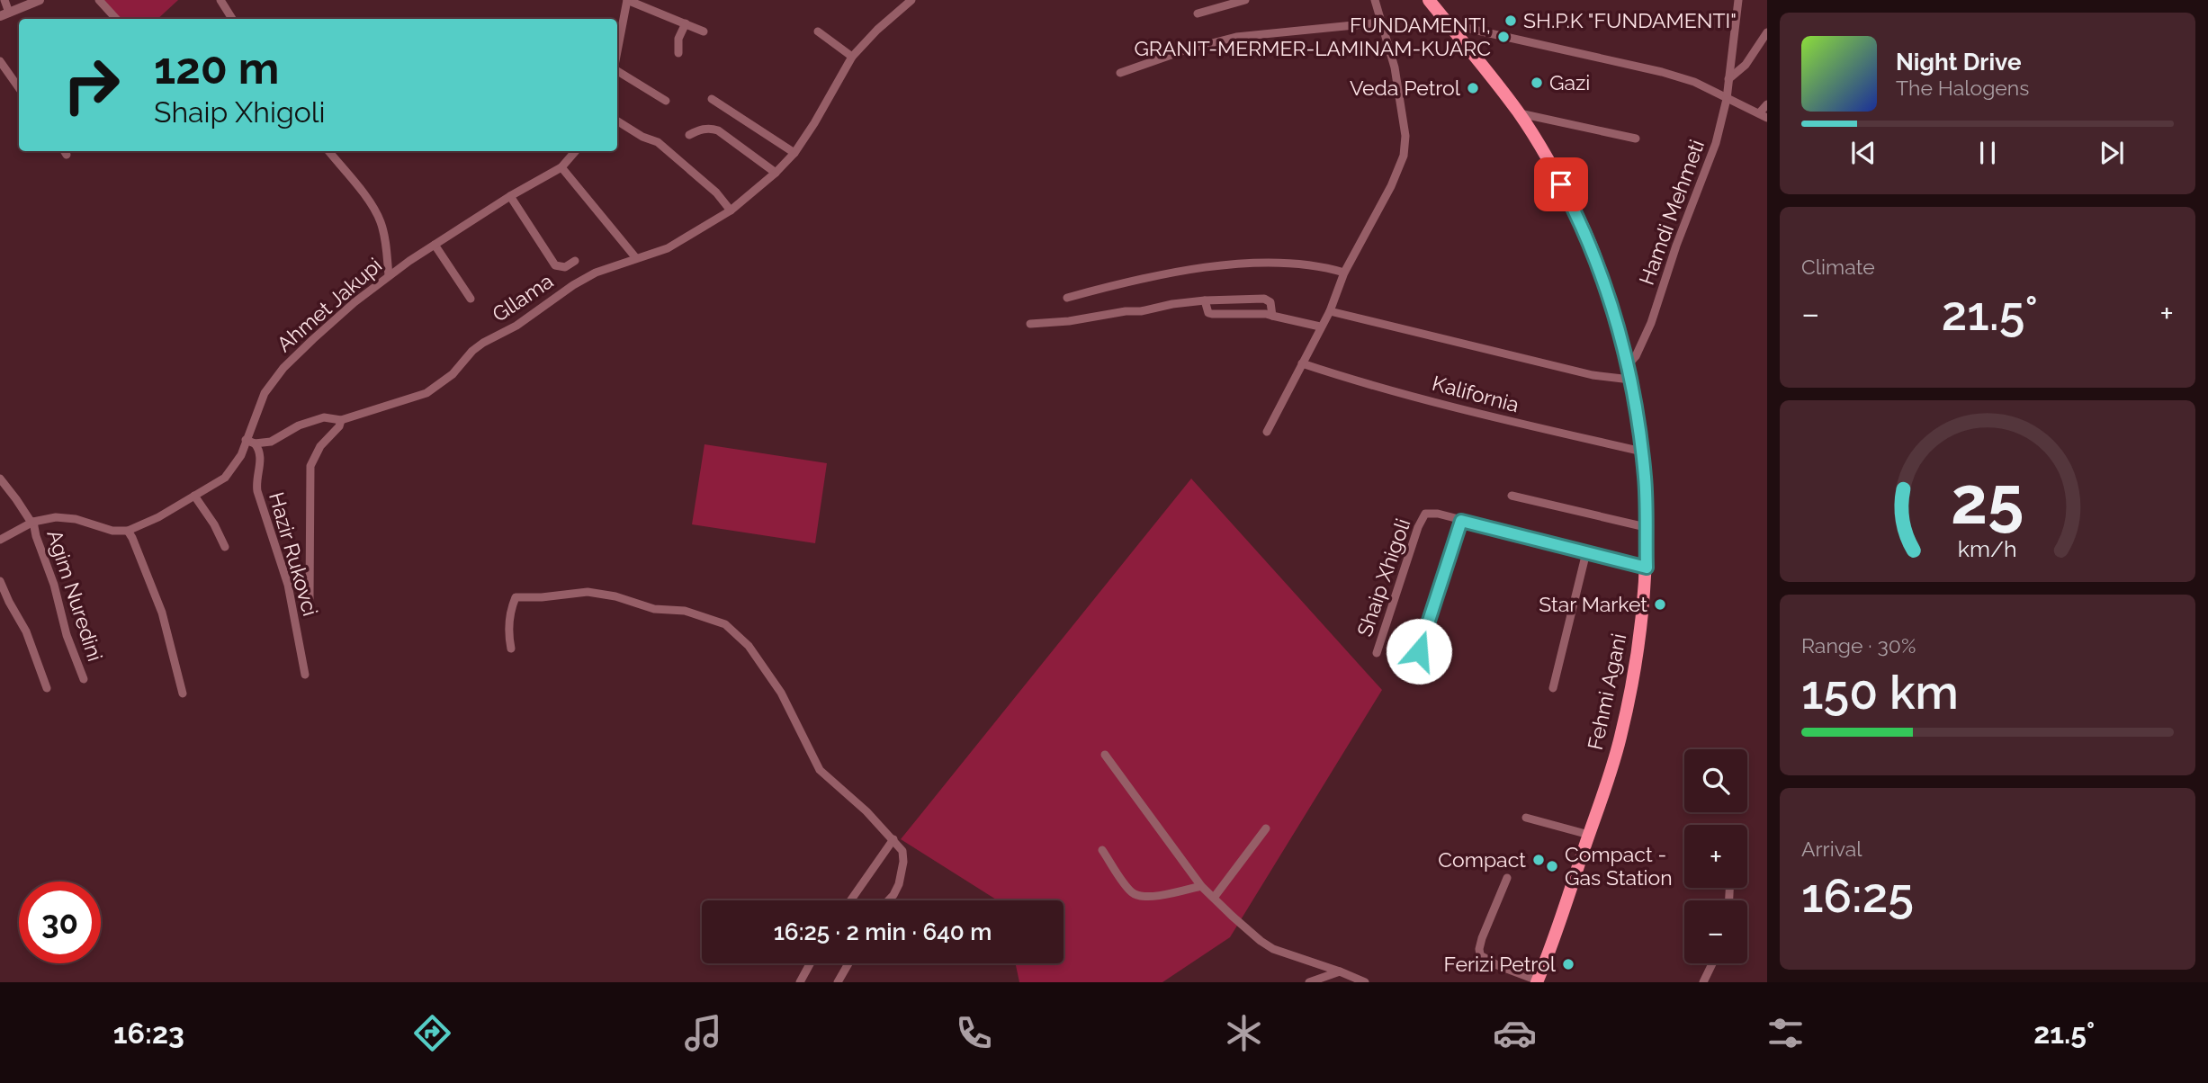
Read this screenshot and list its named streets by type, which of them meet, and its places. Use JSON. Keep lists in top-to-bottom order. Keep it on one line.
{"streets":{"main road":["Fehmi Agani"],"street":["Hamdi Mehmeti","Gllama","Ahmet Jakupi","Kalifornia","Hazir Rukovci","Shaip Xhigoli","Agim Nuredini"]},"crossings":[["Hamdi Mehmeti","Fehmi Agani"],["Gllama","Hazir Rukovci"],["Kalifornia","Fehmi Agani"],["Shaip Xhigoli","Fehmi Agani"]],"places":["SH.P.K \"FUNDAMENTI\"","FUNDAMENTI, GRANIT-MERMER-LAMINAM-KUARC","Gazi","Veda Petrol","Star Market","Compact","Compact - Gas Station","Ferizi Petrol"],"page":{"turn":["120 m","Shaip Xhigoli"],"song":["Night Drive","The Halogens"],"tile":["Climate",["Range · 30%","150 km"],["Arrival","16:25"]],"heat":["−","21.5°","+"],"map_buttons":["+","−"],"limit":"30","trip":"16:25 · 2 min · 640 m","tabs":["16:23","21.5°"],"gauge":["25","km/h"]}}
